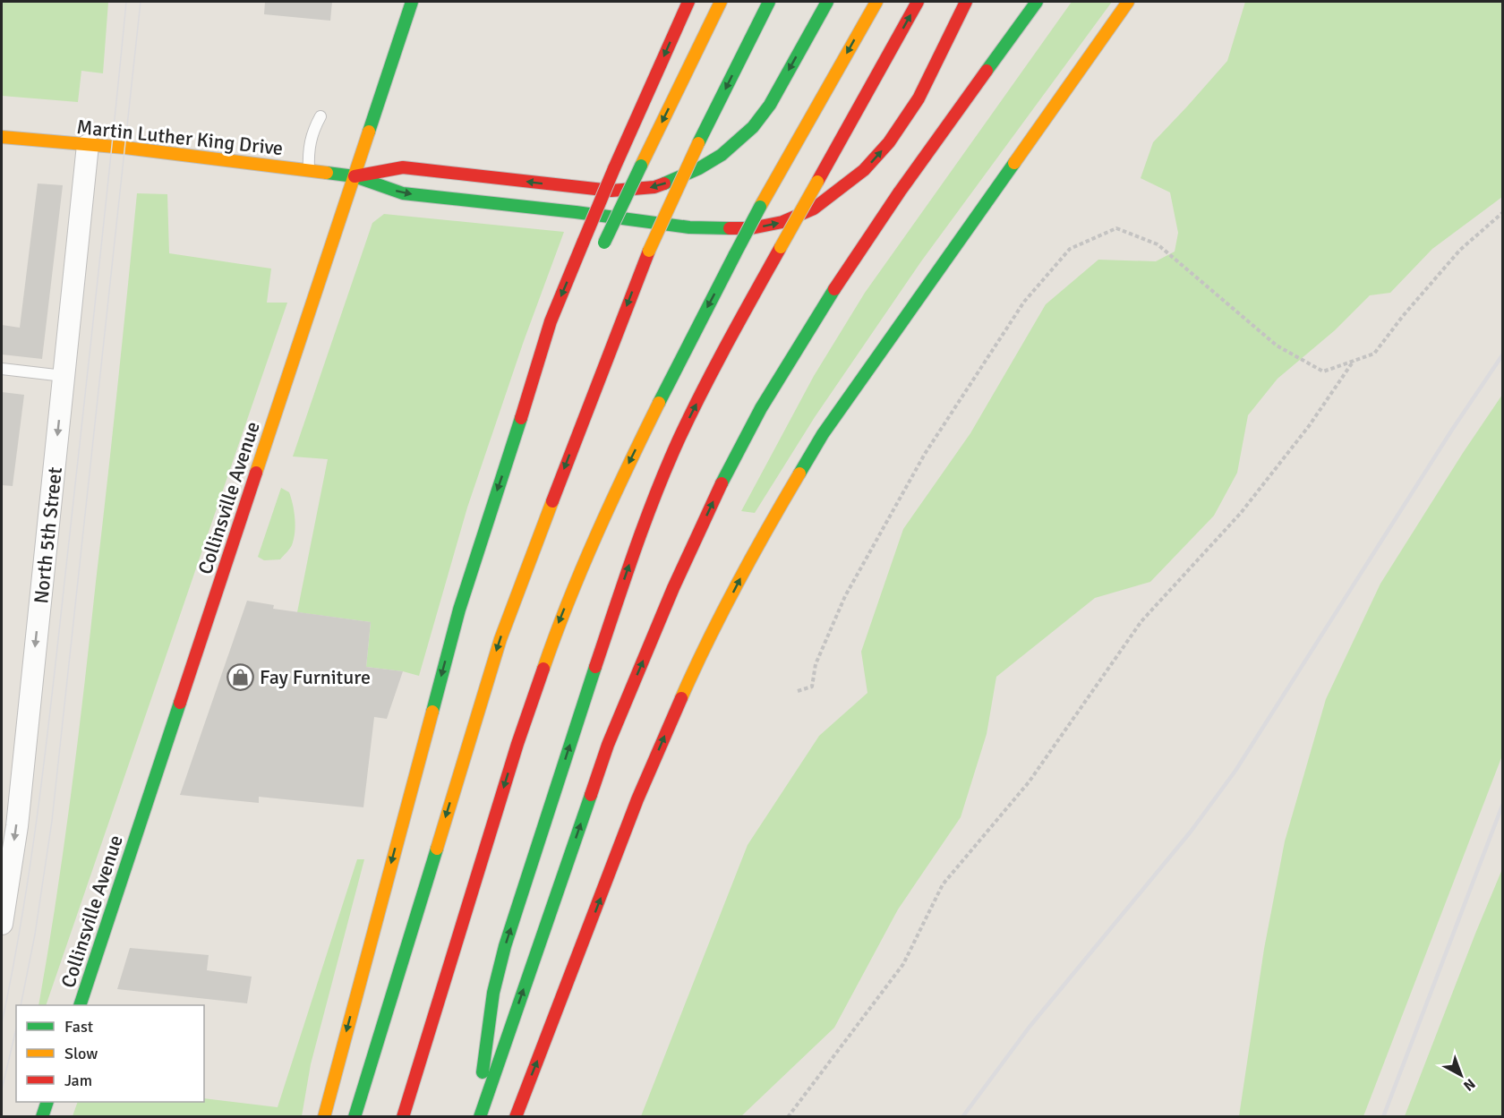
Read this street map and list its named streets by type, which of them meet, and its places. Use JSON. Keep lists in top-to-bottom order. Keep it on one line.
{"streets":{"main road":["Martin Luther King Drive","Collinsville Avenue"],"street":["North 5th Street"]},"crossings":[["Martin Luther King Drive","Collinsville Avenue"],["Martin Luther King Drive","North 5th Street"]],"one_way":["North 5th Street"],"places":{"shop":["Fay Furniture"]},"legend":["Fast","Slow","Jam"],"north":"bottom right"}
